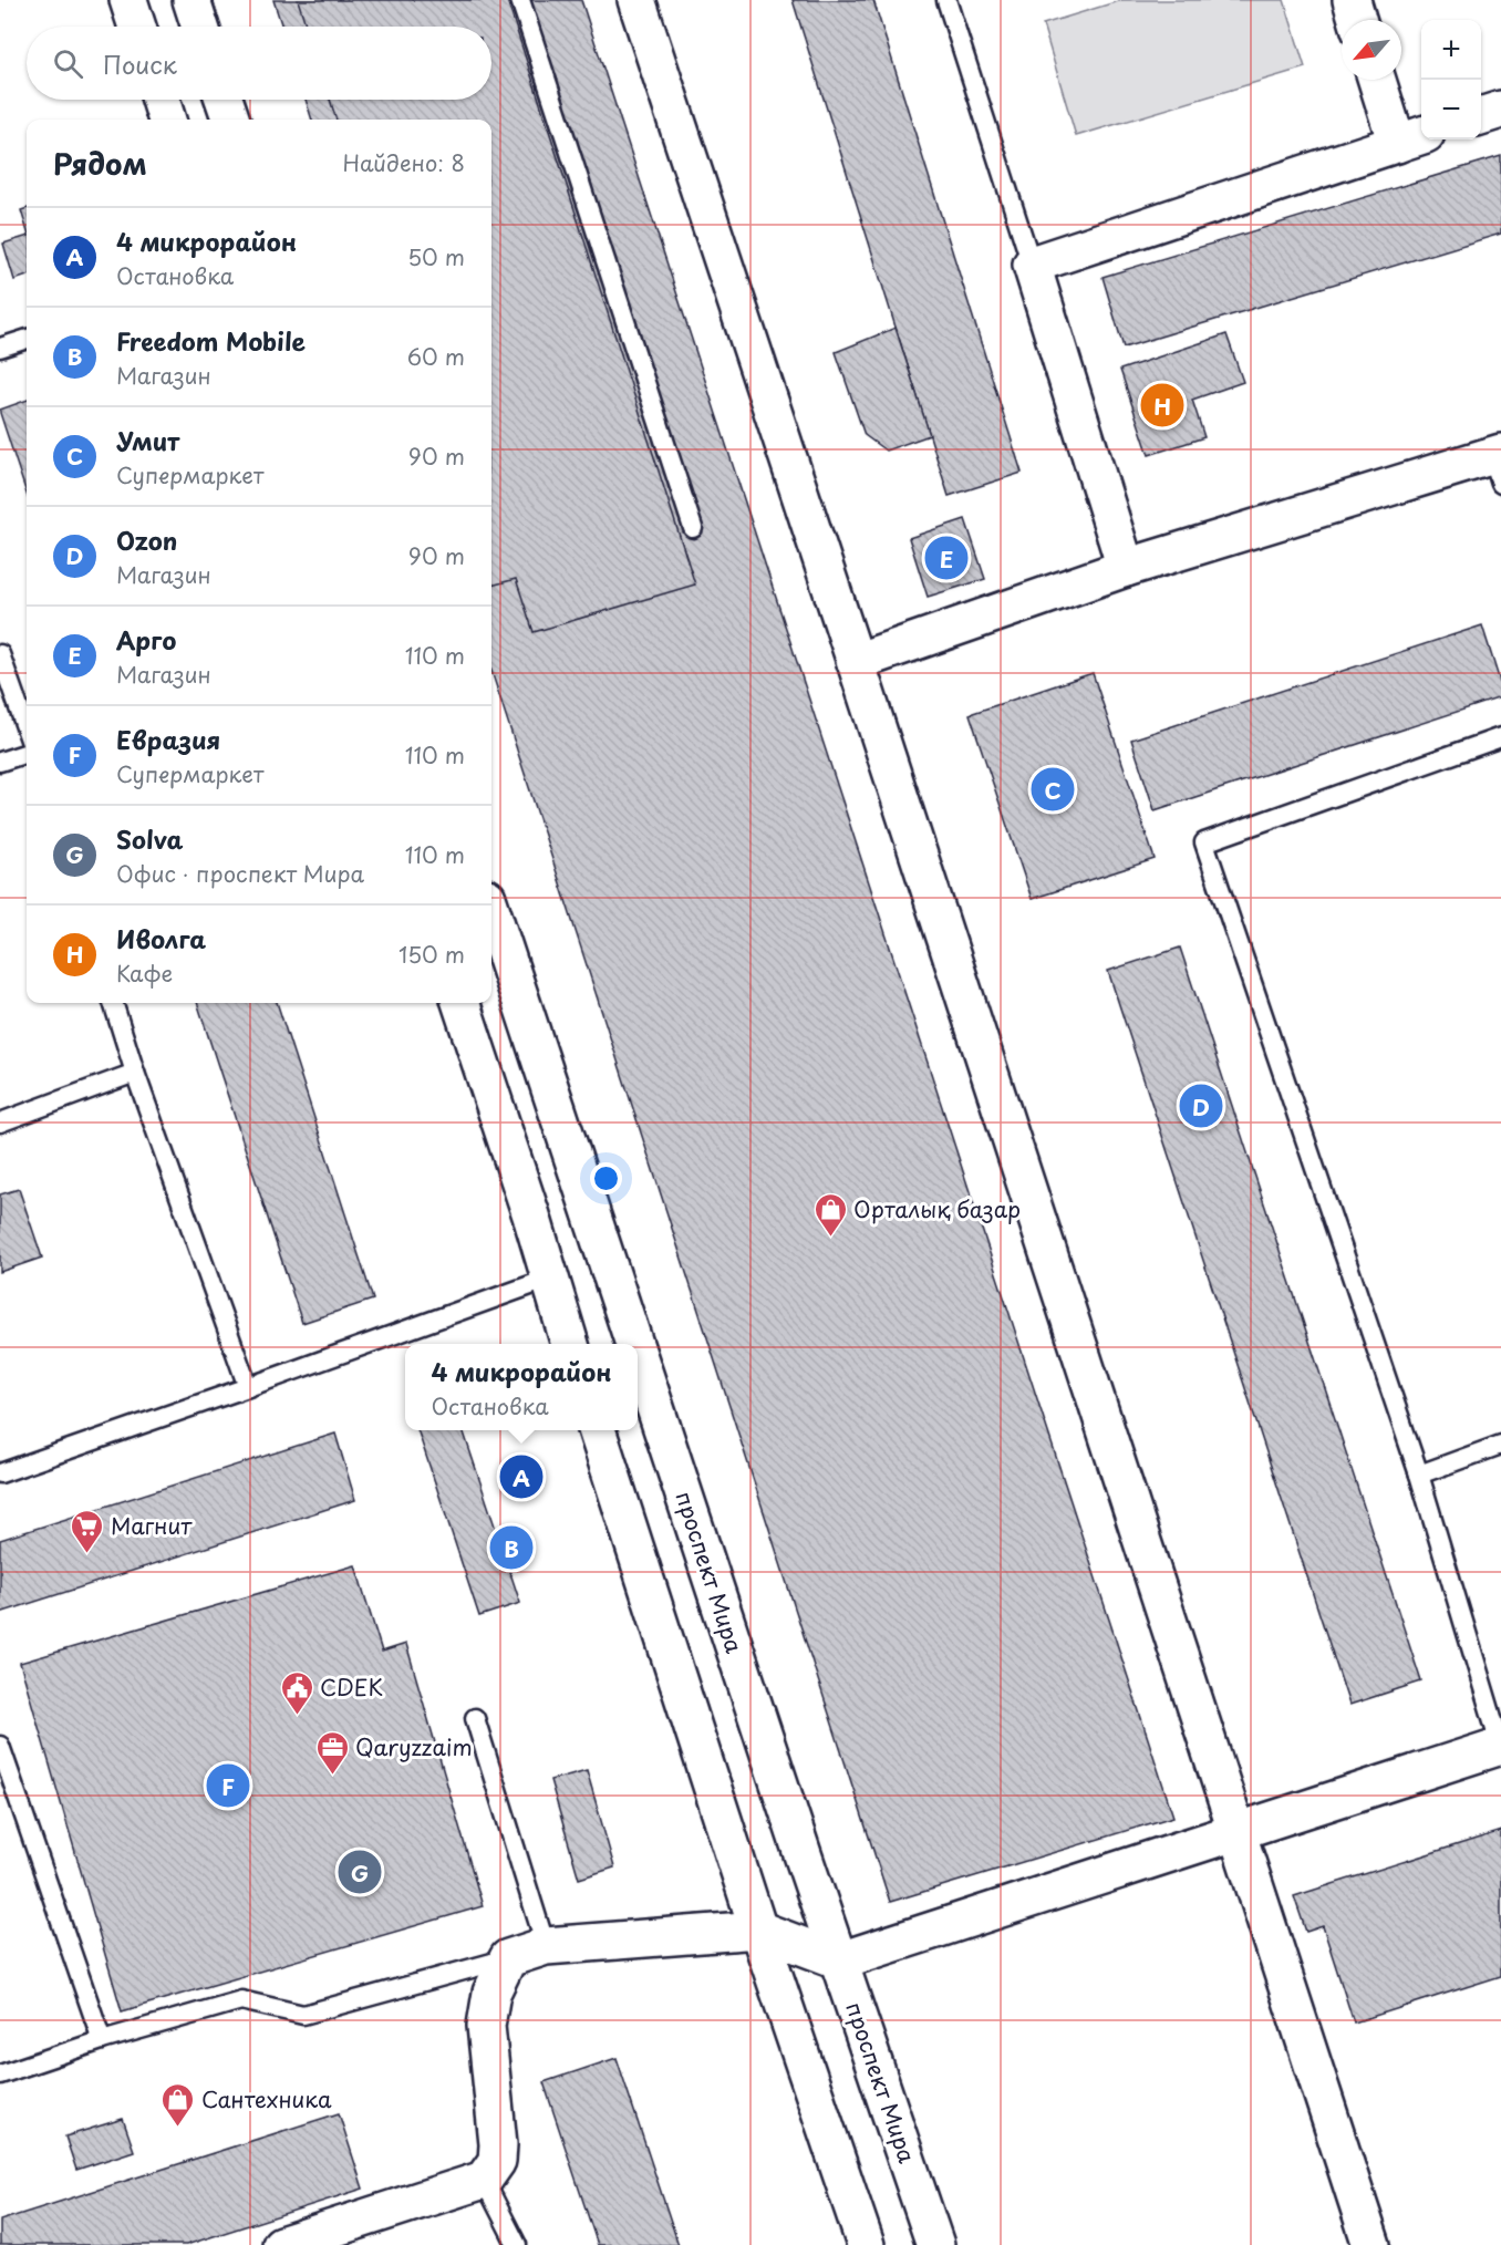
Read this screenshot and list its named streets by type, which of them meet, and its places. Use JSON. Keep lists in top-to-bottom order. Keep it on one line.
{"streets":{"street":["проспект Мира"]},"places":{"shop":["Орталық базар","Сантехника"],"supermarket":["Магнит"],"public building":["CDEK"],"office":["Qaryzzaim"]},"north":"bottom left","page":{"map_buttons":["+","−"],"search":"Поиск","heading":["Рядом","Найдено: 8"],"list":[{"mark":"A","name":"4 микрорайон","note":"Остановка","value":"50 m"},{"mark":"B","name":"Freedom Mobile","note":"Магазин","value":"60 m"},{"mark":"C","name":"Умит","note":"Супермаркет","value":"90 m"},{"mark":"D","name":"Ozon","note":"Магазин","value":"90 m"},{"mark":"E","name":"Арго","note":"Магазин","value":"110 m"},{"mark":"F","name":"Евразия","note":"Супермаркет","value":"110 m"},{"mark":"G","name":"Solva","note":"Офис · проспект Мира","value":"110 m"},{"mark":"H","name":"Иволга","note":"Кафе","value":"150 m"}],"pins":["H","E","C","D","A","B","F","G"],"popup":["4 микрорайон","Остановка"]}}
